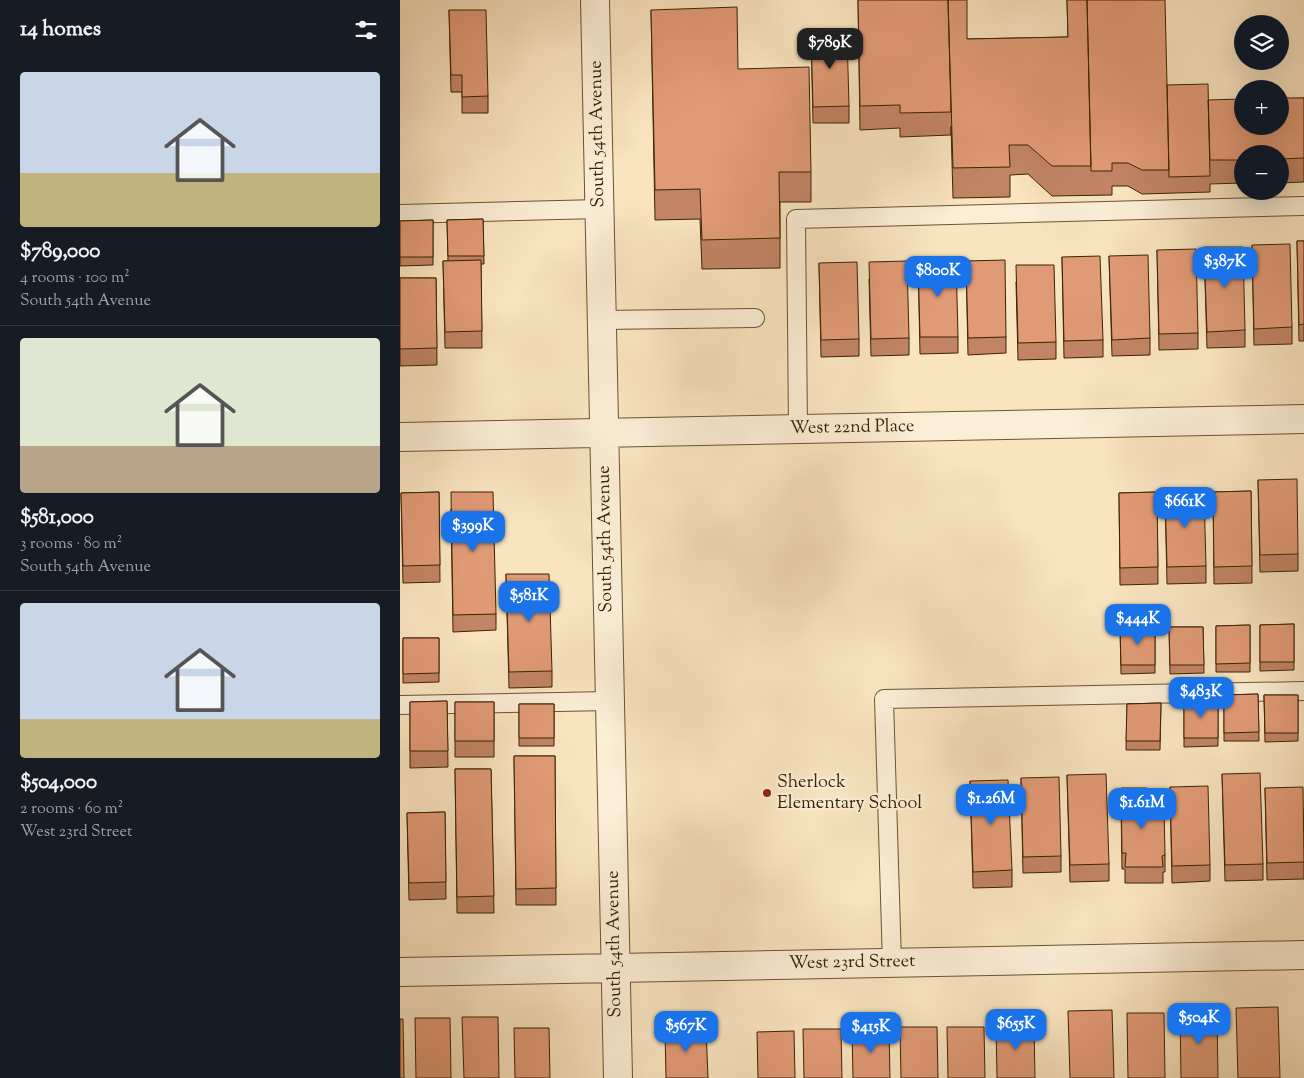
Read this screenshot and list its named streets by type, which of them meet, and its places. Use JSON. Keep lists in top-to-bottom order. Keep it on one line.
{"streets":{"street":["South 54th Avenue","West 22nd Place","West 23rd Street"]},"crossings":[["South 54th Avenue","West 22nd Place"],["South 54th Avenue","West 23rd Street"]],"places":["Sherlock Elementary School"],"page":{"heading":"14 homes","map_buttons":["+","−"],"price":["$789K","$387K","$800K","$661K","$399K","$581K","$444K","$483K","$1.26M","$1.61M","$504K","$655K","$567K","$415K"],"list":[{"name":"$789,000","note":"4 rooms · 100 m² · South 54th Avenue"},{"name":"$581,000","note":"3 rooms · 80 m² · South 54th Avenue"},{"name":"$504,000","note":"2 rooms · 60 m² · West 23rd Street"}]}}
